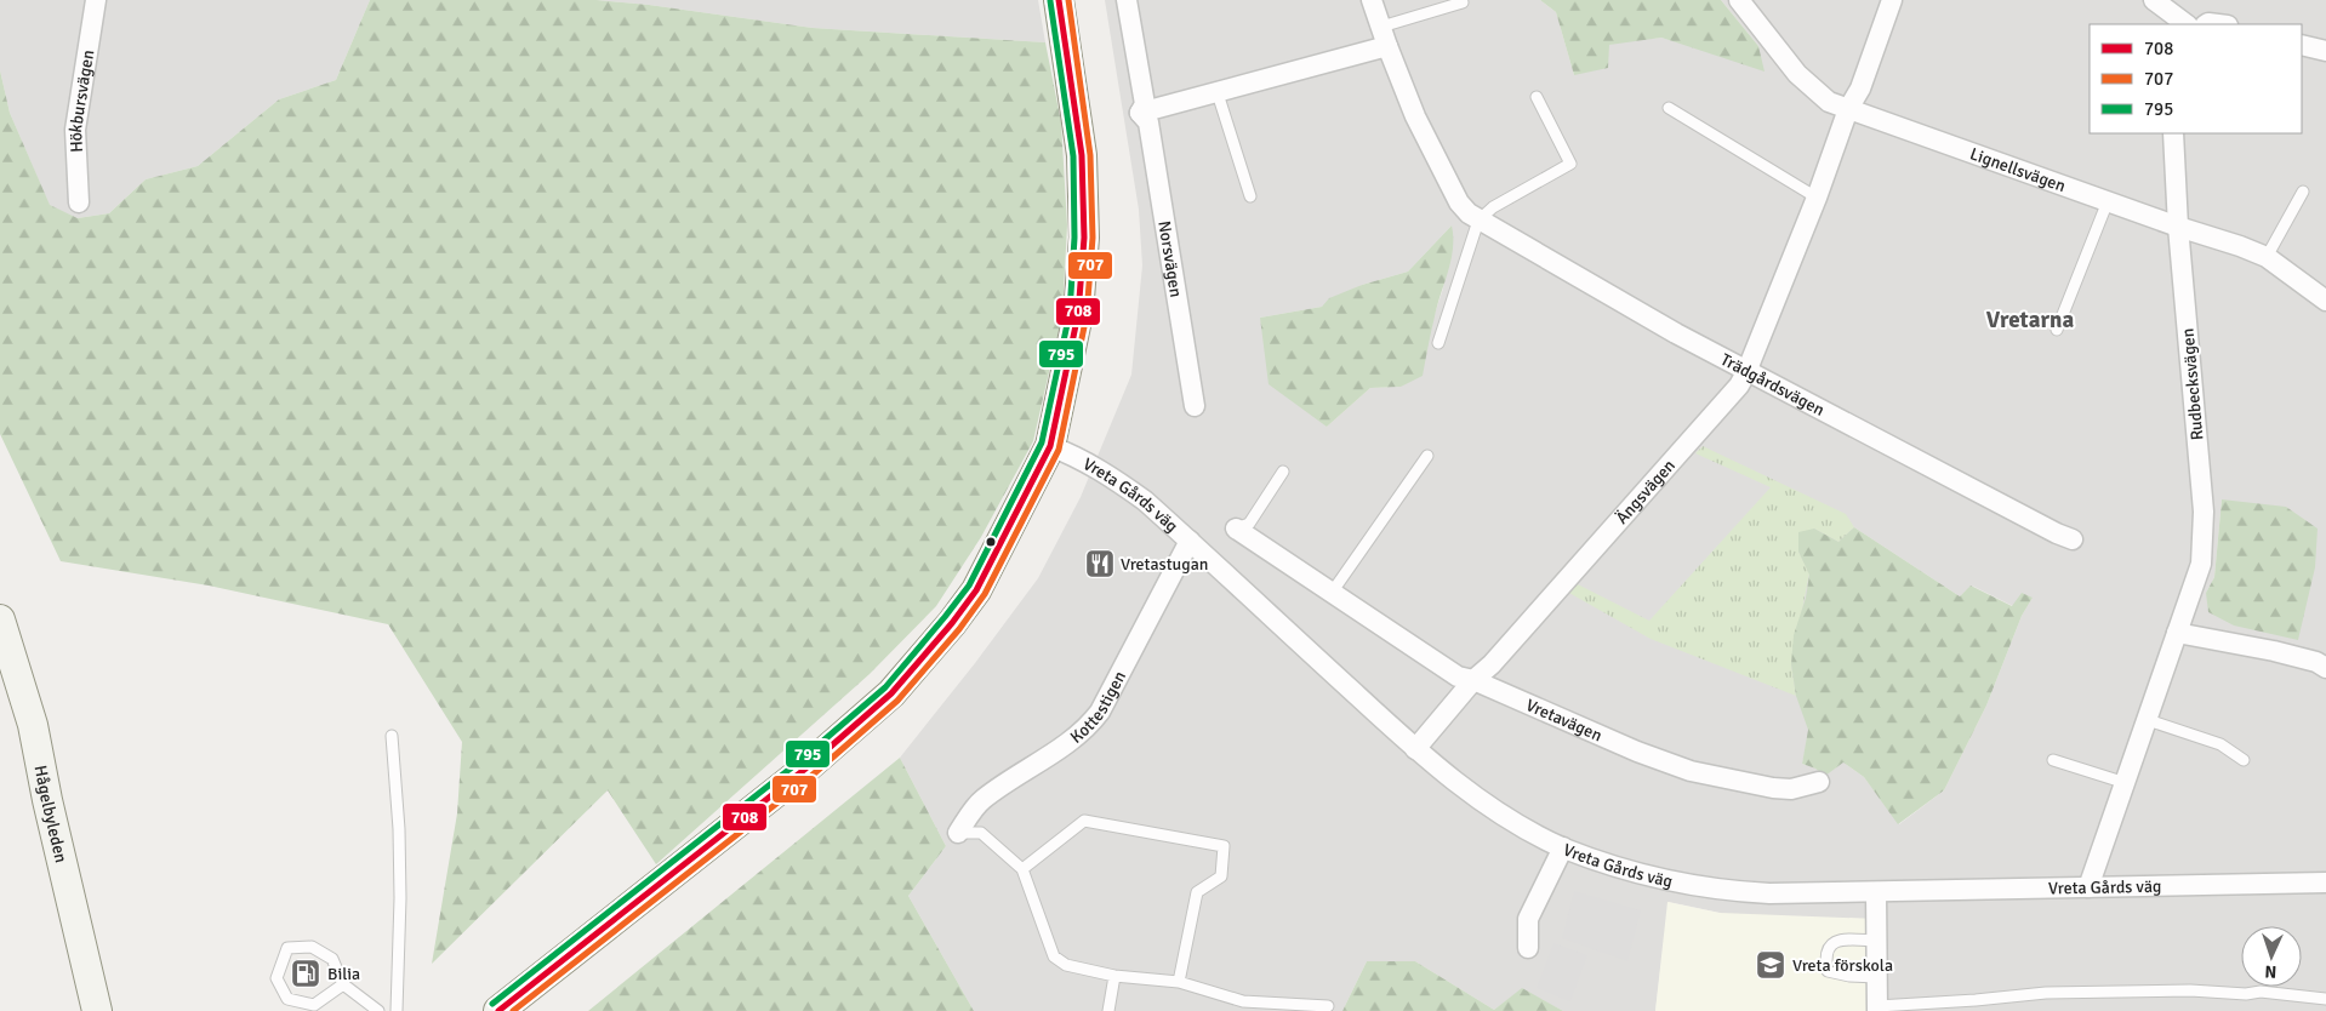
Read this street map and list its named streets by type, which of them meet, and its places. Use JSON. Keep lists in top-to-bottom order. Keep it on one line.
{"streets":{"main road":["Hågelbyleden"],"street":["Hökbursvägen","Lignellsvägen","Norsvägen","Rudbecksvägen","Trädgårdsvägen","Ängsvägen","Vreta Gårds väg","Kottestigen","Vretavägen"]},"crossings":[["Lignellsvägen","Rudbecksvägen"],["Lignellsvägen","Ängsvägen"],["Rudbecksvägen","Vreta Gårds väg"],["Trädgårdsvägen","Ängsvägen"],["Ängsvägen","Vreta Gårds väg"],["Ängsvägen","Vretavägen"],["Vreta Gårds väg","Kottestigen"]],"districts":["Vretarna"],"places":{"restaurant":["Vretastugan"],"school or university":["Vreta förskola"],"fuel station":["Bilia"]},"lines":["transit line 708","transit line 707","transit line 795"],"legend":["708","707","795"],"north":"bottom"}
